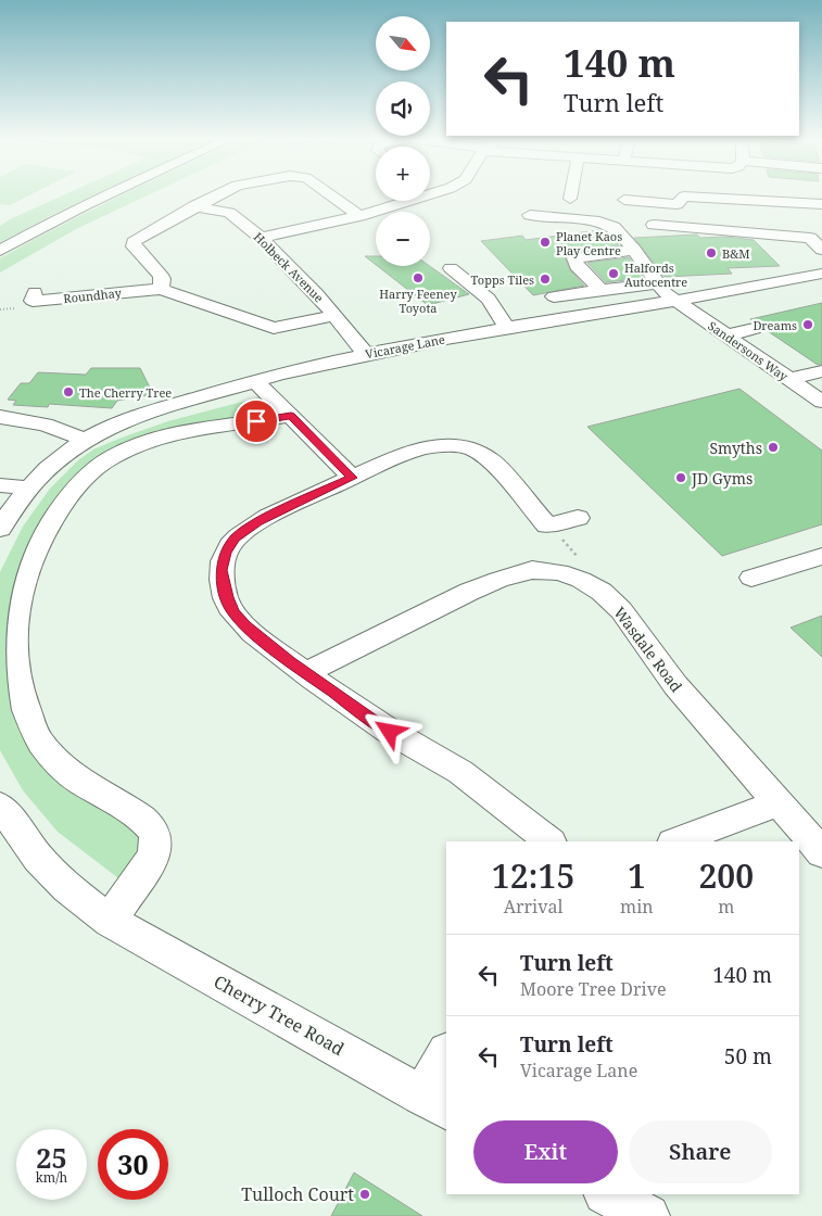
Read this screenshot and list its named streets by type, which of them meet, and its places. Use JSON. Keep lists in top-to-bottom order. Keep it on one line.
{"streets":{"street":["Holbeck Avenue","Roundhay","Vicarage Lane","Sandersons Way","Wasdale Road","Cherry Tree Road"]},"crossings":[["Holbeck Avenue","Vicarage Lane"],["Vicarage Lane","Sandersons Way"]],"places":["Planet Kaos Play Centre","B&M","Halfords Autocentre","Harry Feeney Toyota","Topps Tiles","Dreams","The Cherry Tree","Smyths","JD Gyms","Tulloch Court"],"north":"bottom right","page":{"map_buttons":["+","−"],"turn":["140 m","Turn left"],"eta":["12:15","Arrival","1","min","200","m"],"list":[{"name":"Turn left","note":"Moore Tree Drive","value":"140 m"},{"name":"Turn left","note":"Vicarage Lane","value":"50 m"}],"buttons":["Exit","Share"],"speed":"25 km/h","limit":"30"}}
